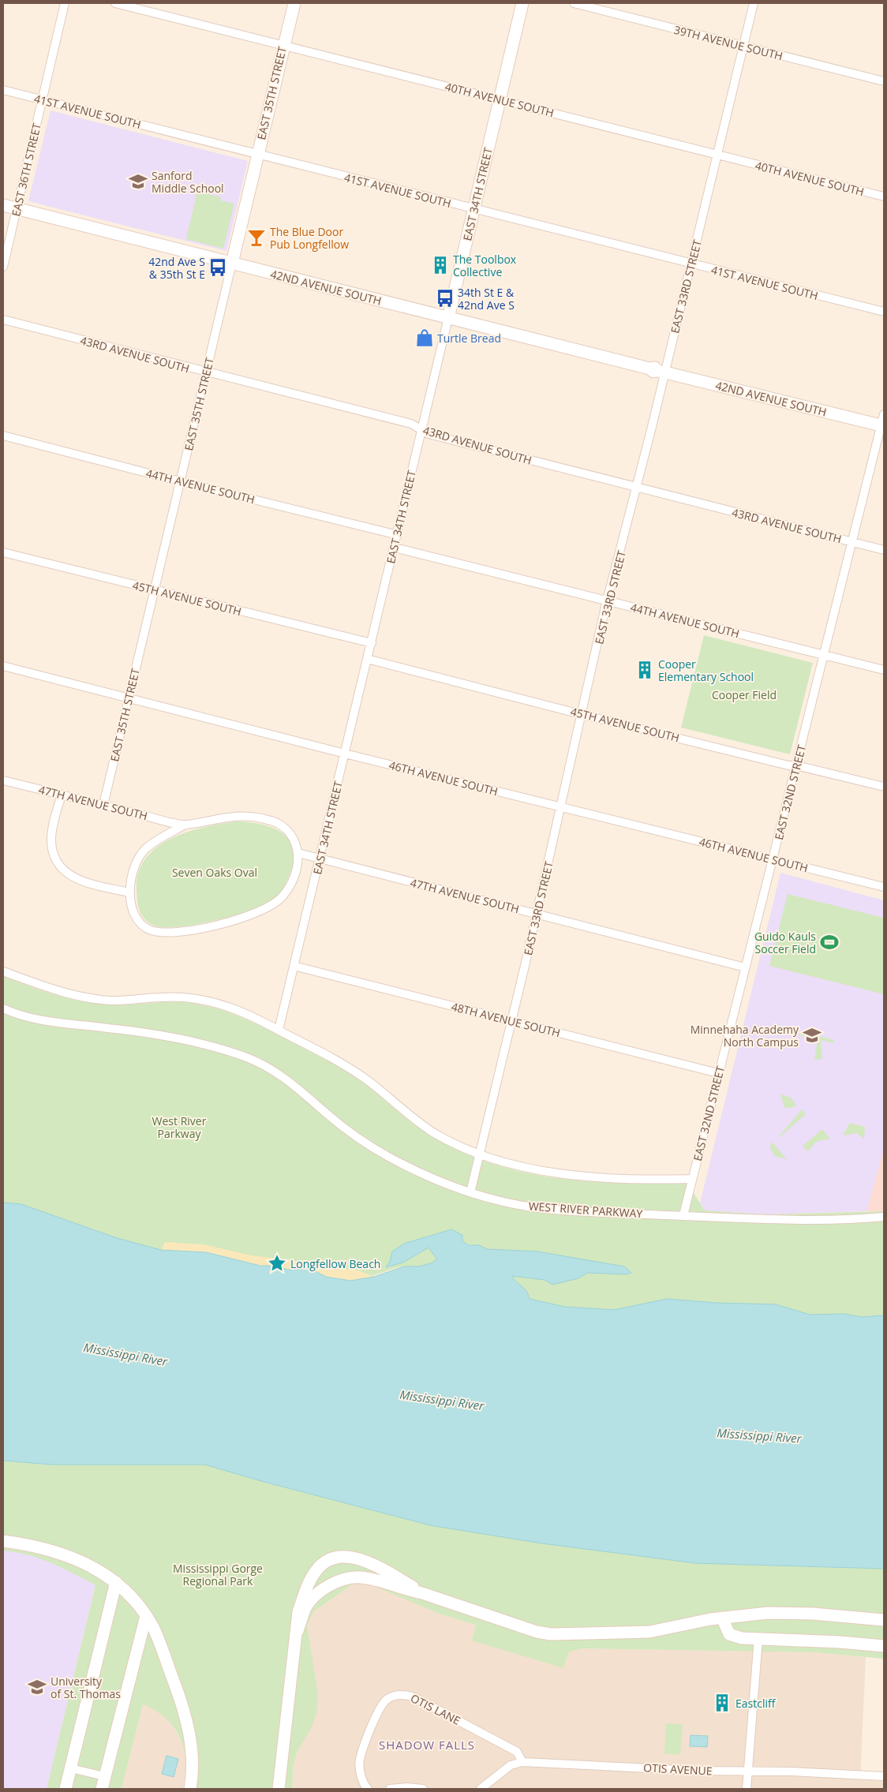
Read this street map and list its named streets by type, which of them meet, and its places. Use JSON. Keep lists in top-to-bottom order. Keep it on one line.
{"streets":{"street":["39TH AVENUE SOUTH","EAST 35TH STREET","40TH AVENUE SOUTH","41ST AVENUE SOUTH","EAST 36TH STREET","EAST 34TH STREET","EAST 33RD STREET","42ND AVENUE SOUTH","43RD AVENUE SOUTH","44TH AVENUE SOUTH","45TH AVENUE SOUTH","46TH AVENUE SOUTH","EAST 32ND STREET","47TH AVENUE SOUTH","48TH AVENUE SOUTH","WEST RIVER PARKWAY","OTIS LANE","OTIS AVENUE"]},"crossings":[["39TH AVENUE SOUTH","EAST 33RD STREET"],["EAST 35TH STREET","40TH AVENUE SOUTH"],["EAST 35TH STREET","41ST AVENUE SOUTH"],["EAST 35TH STREET","42ND AVENUE SOUTH"],["EAST 35TH STREET","43RD AVENUE SOUTH"],["EAST 35TH STREET","44TH AVENUE SOUTH"],["EAST 35TH STREET","45TH AVENUE SOUTH"],["EAST 35TH STREET","46TH AVENUE SOUTH"],["EAST 35TH STREET","47TH AVENUE SOUTH"],["40TH AVENUE SOUTH","EAST 34TH STREET"],["40TH AVENUE SOUTH","EAST 33RD STREET"],["41ST AVENUE SOUTH","EAST 36TH STREET"],["41ST AVENUE SOUTH","EAST 34TH STREET"],["41ST AVENUE SOUTH","EAST 33RD STREET"],["EAST 36TH STREET","42ND AVENUE SOUTH"],["EAST 34TH STREET","42ND AVENUE SOUTH"],["EAST 34TH STREET","43RD AVENUE SOUTH"],["EAST 34TH STREET","44TH AVENUE SOUTH"],["EAST 34TH STREET","45TH AVENUE SOUTH"],["EAST 34TH STREET","46TH AVENUE SOUTH"],["EAST 34TH STREET","47TH AVENUE SOUTH"],["EAST 34TH STREET","48TH AVENUE SOUTH"],["EAST 33RD STREET","42ND AVENUE SOUTH"],["EAST 33RD STREET","43RD AVENUE SOUTH"],["EAST 33RD STREET","44TH AVENUE SOUTH"],["EAST 33RD STREET","45TH AVENUE SOUTH"],["EAST 33RD STREET","46TH AVENUE SOUTH"],["EAST 33RD STREET","47TH AVENUE SOUTH"],["EAST 33RD STREET","48TH AVENUE SOUTH"],["EAST 33RD STREET","WEST RIVER PARKWAY"],["42ND AVENUE SOUTH","EAST 32ND STREET"],["43RD AVENUE SOUTH","EAST 32ND STREET"],["44TH AVENUE SOUTH","EAST 32ND STREET"],["45TH AVENUE SOUTH","EAST 32ND STREET"],["46TH AVENUE SOUTH","EAST 32ND STREET"],["EAST 32ND STREET","47TH AVENUE SOUTH"],["EAST 32ND STREET","48TH AVENUE SOUTH"],["EAST 32ND STREET","WEST RIVER PARKWAY"],["OTIS LANE","OTIS AVENUE"]],"districts":["SHADOW FALLS"],"water":["Mississippi River"],"parks":["Cooper Field","Seven Oaks Oval","West River Parkway","Mississippi Gorge Regional Park"],"places":{"school or university":["Sanford Middle School","Minnehaha Academy North Campus","University of St. Thomas"],"bar":["The Blue Door Pub Longfellow"],"building":["The Toolbox Collective","Cooper Elementary School","Eastcliff"],"bus stop":["42nd Ave S & 35th St E","34th St E & 42nd Ave S"],"shop":["Turtle Bread"],"sports":["Guido Kauls Soccer Field"],"place":["Longfellow Beach"]}}
